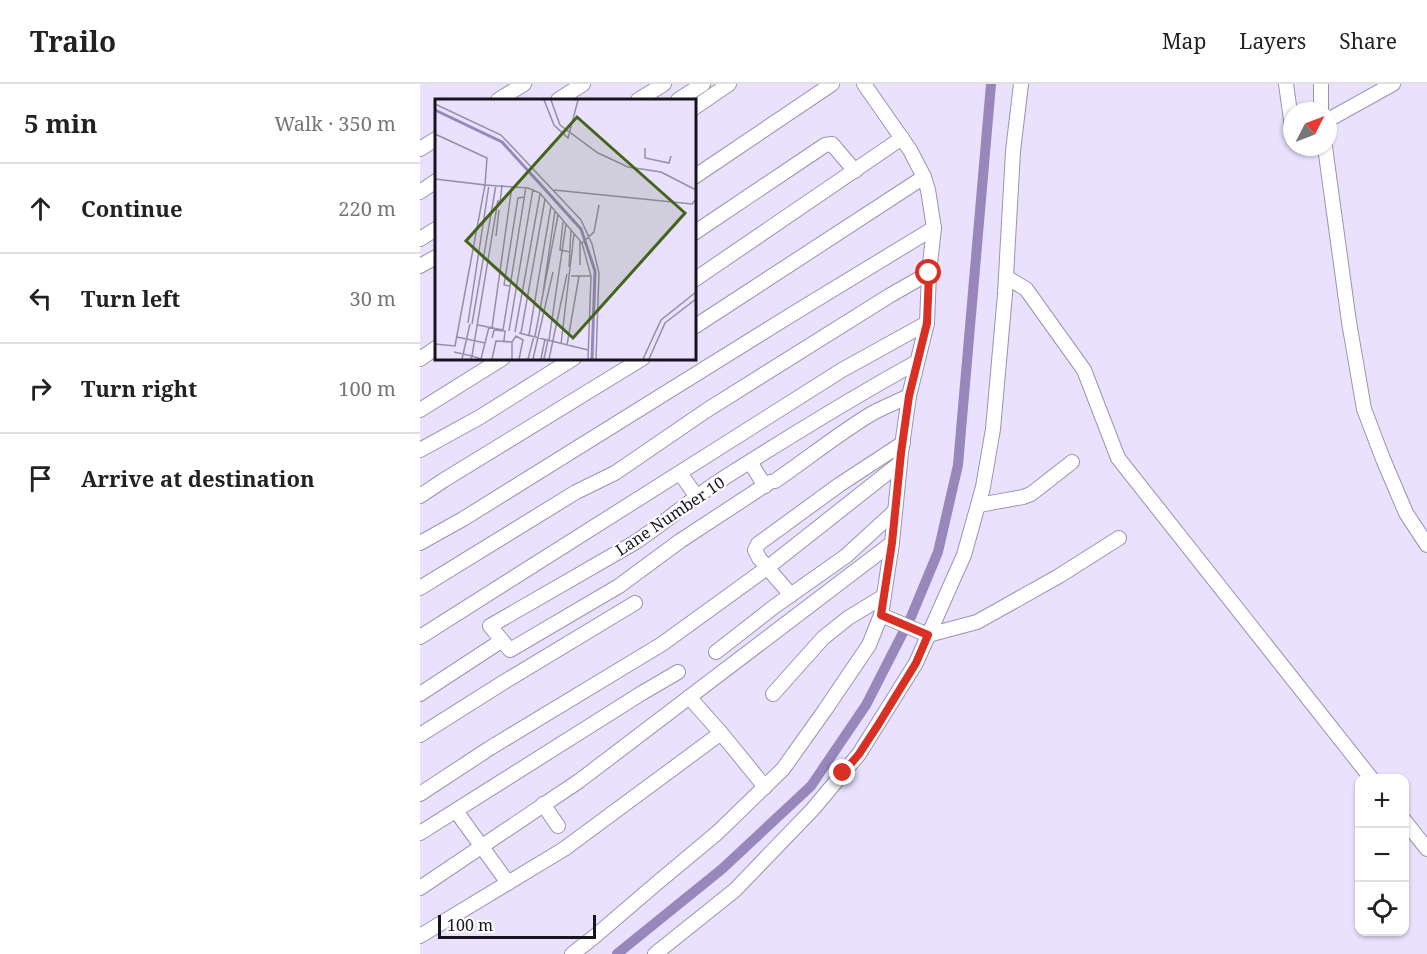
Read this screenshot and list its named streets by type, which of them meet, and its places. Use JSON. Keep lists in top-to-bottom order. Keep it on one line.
{"streets":{"street":["Lane Number 10"]},"scale_bar":"100 m","north":"top right","page":{"header":"Trailo","nav":["Map","Layers","Share"],"heading":["5 min","Walk · 350 m"],"list":[["Continue","220 m"],["Turn left","30 m"],["Turn right","100 m"],"Arrive at destination"],"map_buttons":["+","−"],"scale":"100 m"}}
